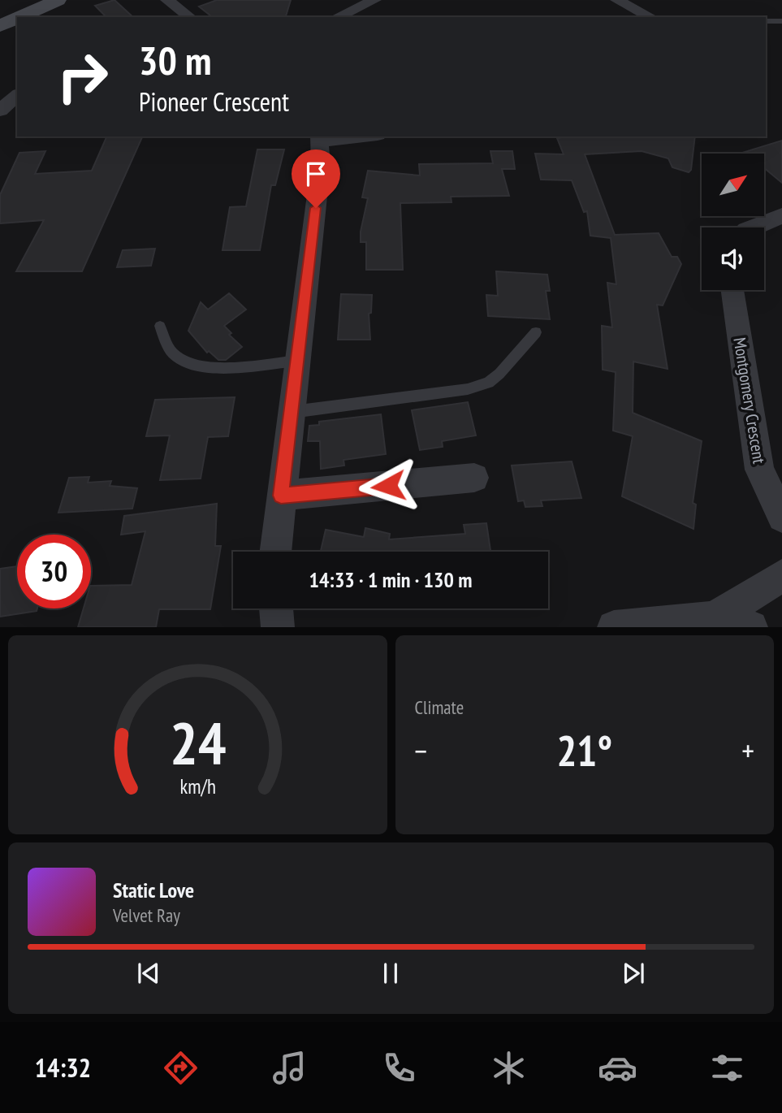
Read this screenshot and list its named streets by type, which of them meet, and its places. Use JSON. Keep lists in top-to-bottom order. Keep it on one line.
{"streets":{"street":["Montgomery Crescent"]},"north":"top right","page":{"turn":["30 m","Pioneer Crescent"],"limit":"30","trip":"14:33 · 1 min · 130 m","tile":"Climate","heat":["−","21°","+"],"song":["Static Love","Velvet Ray"],"tabs":"14:32","gauge":["24","km/h"]}}
